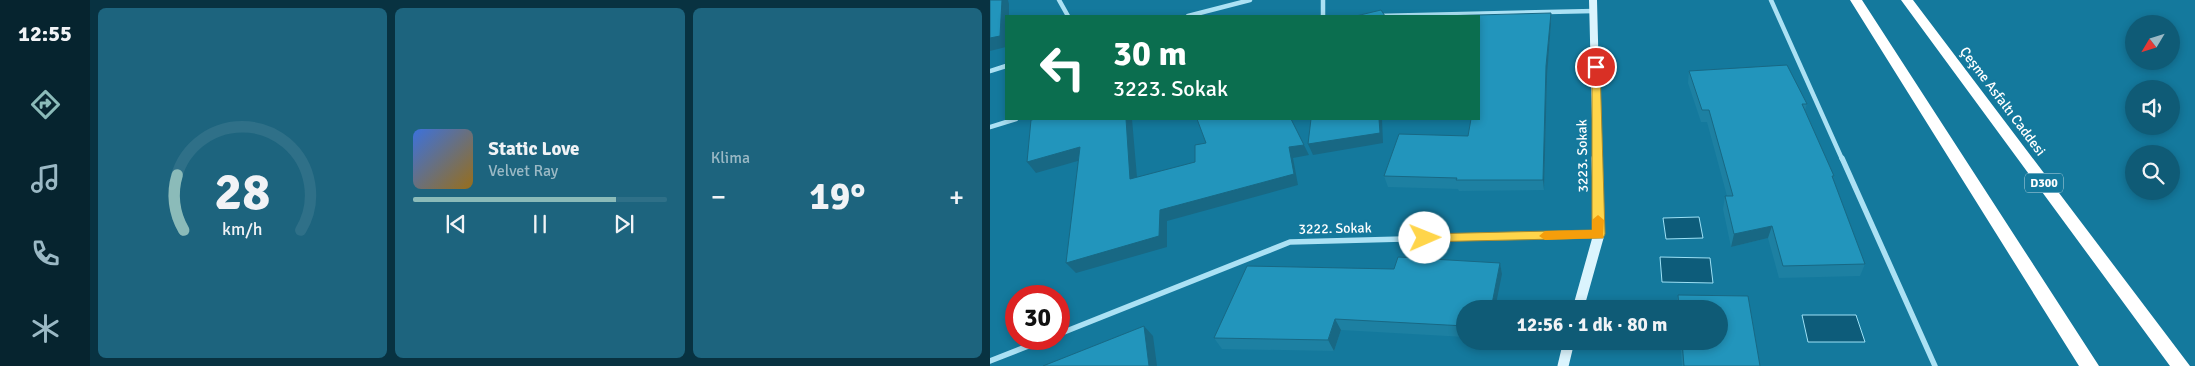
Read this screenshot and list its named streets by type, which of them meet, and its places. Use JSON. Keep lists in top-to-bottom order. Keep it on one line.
{"streets":{"highway":["Çeşme Asfaltı Caddesi","D300"],"street":["3223. Sokak","3222. Sokak"]},"crossings":[["3223. Sokak","3222. Sokak"]],"north":"bottom left","page":{"tabs":"12:55","tile":"Klima","turn":["30 m","3223. Sokak"],"song":["Static Love","Velvet Ray"],"heat":["−","19°","+"],"limit":"30","trip":"12:56 · 1 dk · 80 m","gauge":["28","km/h"]}}
